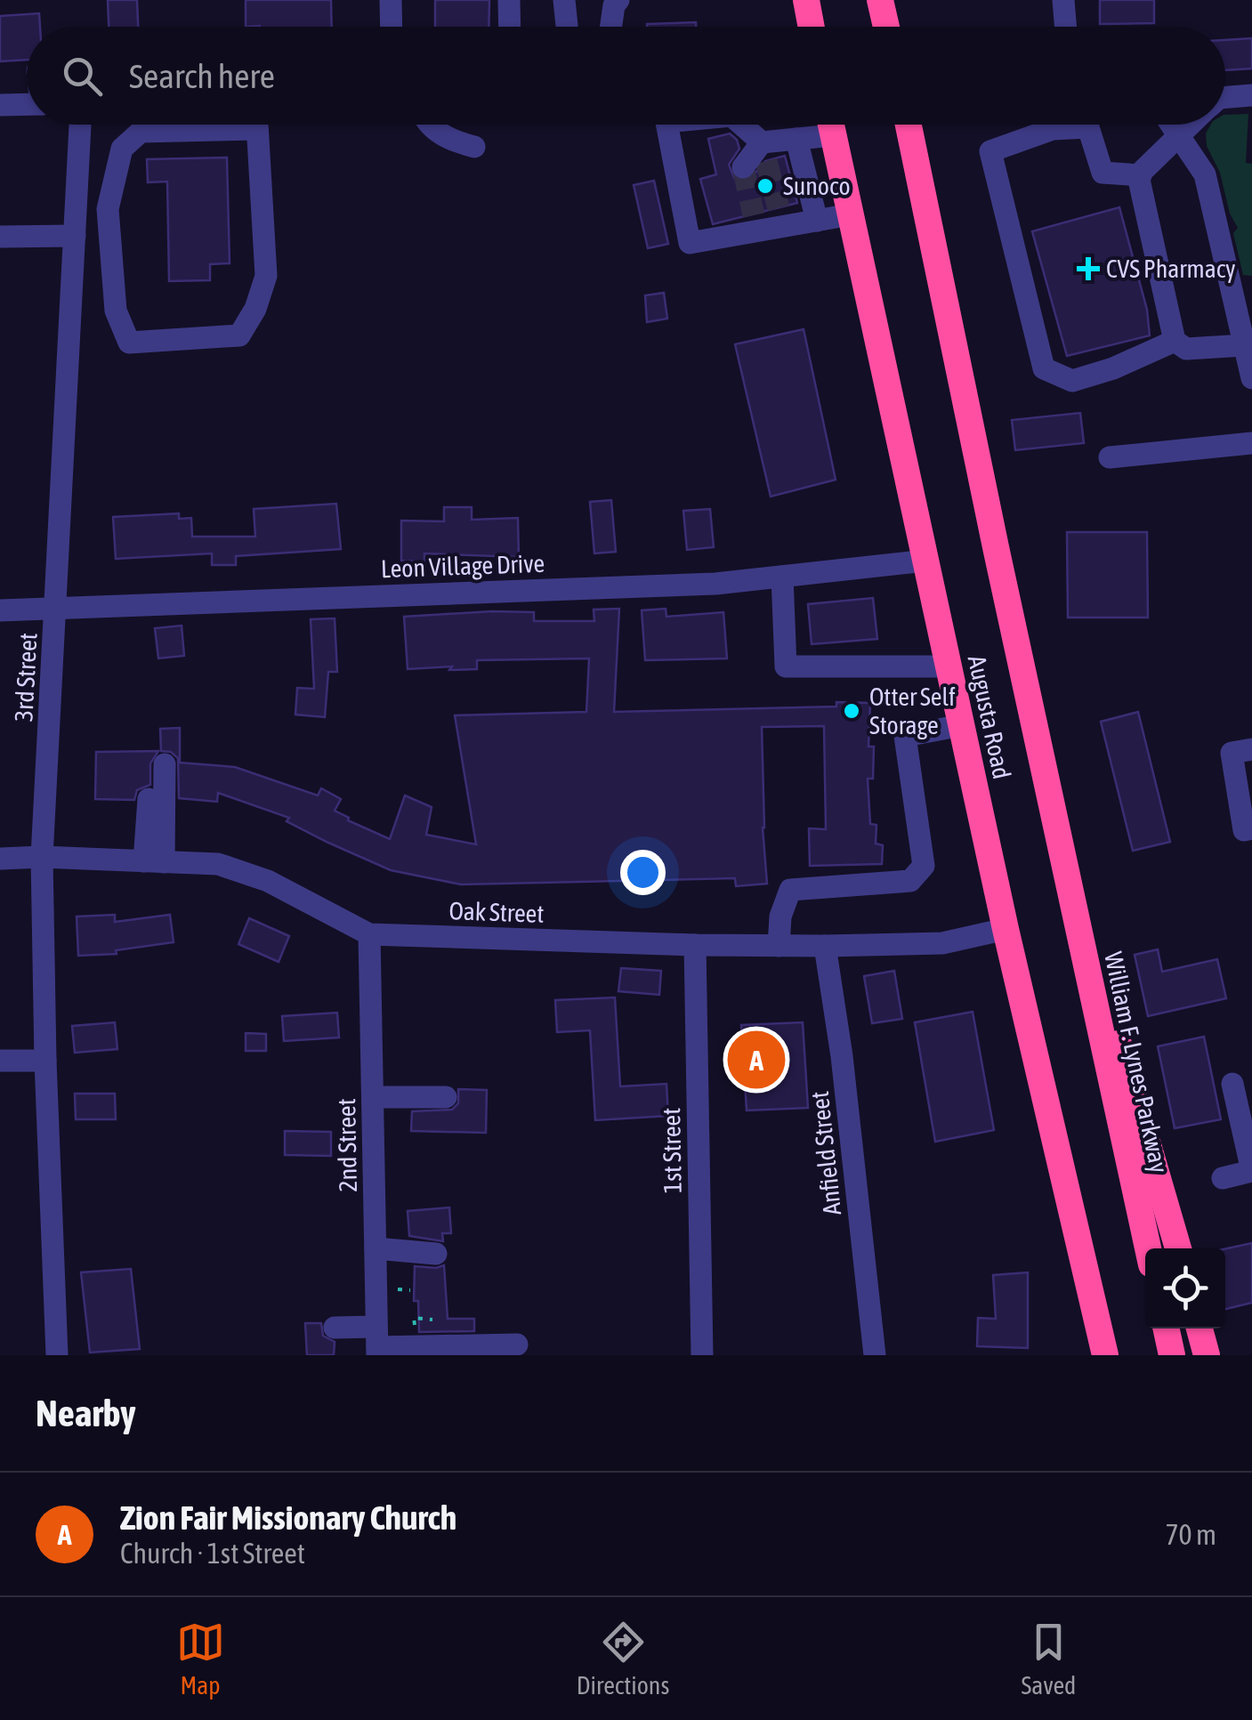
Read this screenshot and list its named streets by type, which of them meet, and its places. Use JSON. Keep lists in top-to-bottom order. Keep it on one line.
{"streets":{"highway":["Augusta Road","William F. Lynes Parkway"],"street":["Leon Village Drive","3rd Street","Oak Street","2nd Street","1st Street","Anfield Street"]},"crossings":[["Leon Village Drive","3rd Street"],["Leon Village Drive","Augusta Road"],["3rd Street","Oak Street"],["Augusta Road","Oak Street"],["Augusta Road","William F. Lynes Parkway"],["Oak Street","2nd Street"],["Oak Street","1st Street"],["Oak Street","Anfield Street"]],"places":{"other":["Sunoco","Otter Self Storage"],"health":["CVS Pharmacy"]},"page":{"search":"Search here","pins":"A","heading":"Nearby","list":[{"mark":"A","name":"Zion Fair Missionary Church","note":"Church · 1st Street","value":"70 m"}],"nav":["Map","Directions","Saved"]}}
